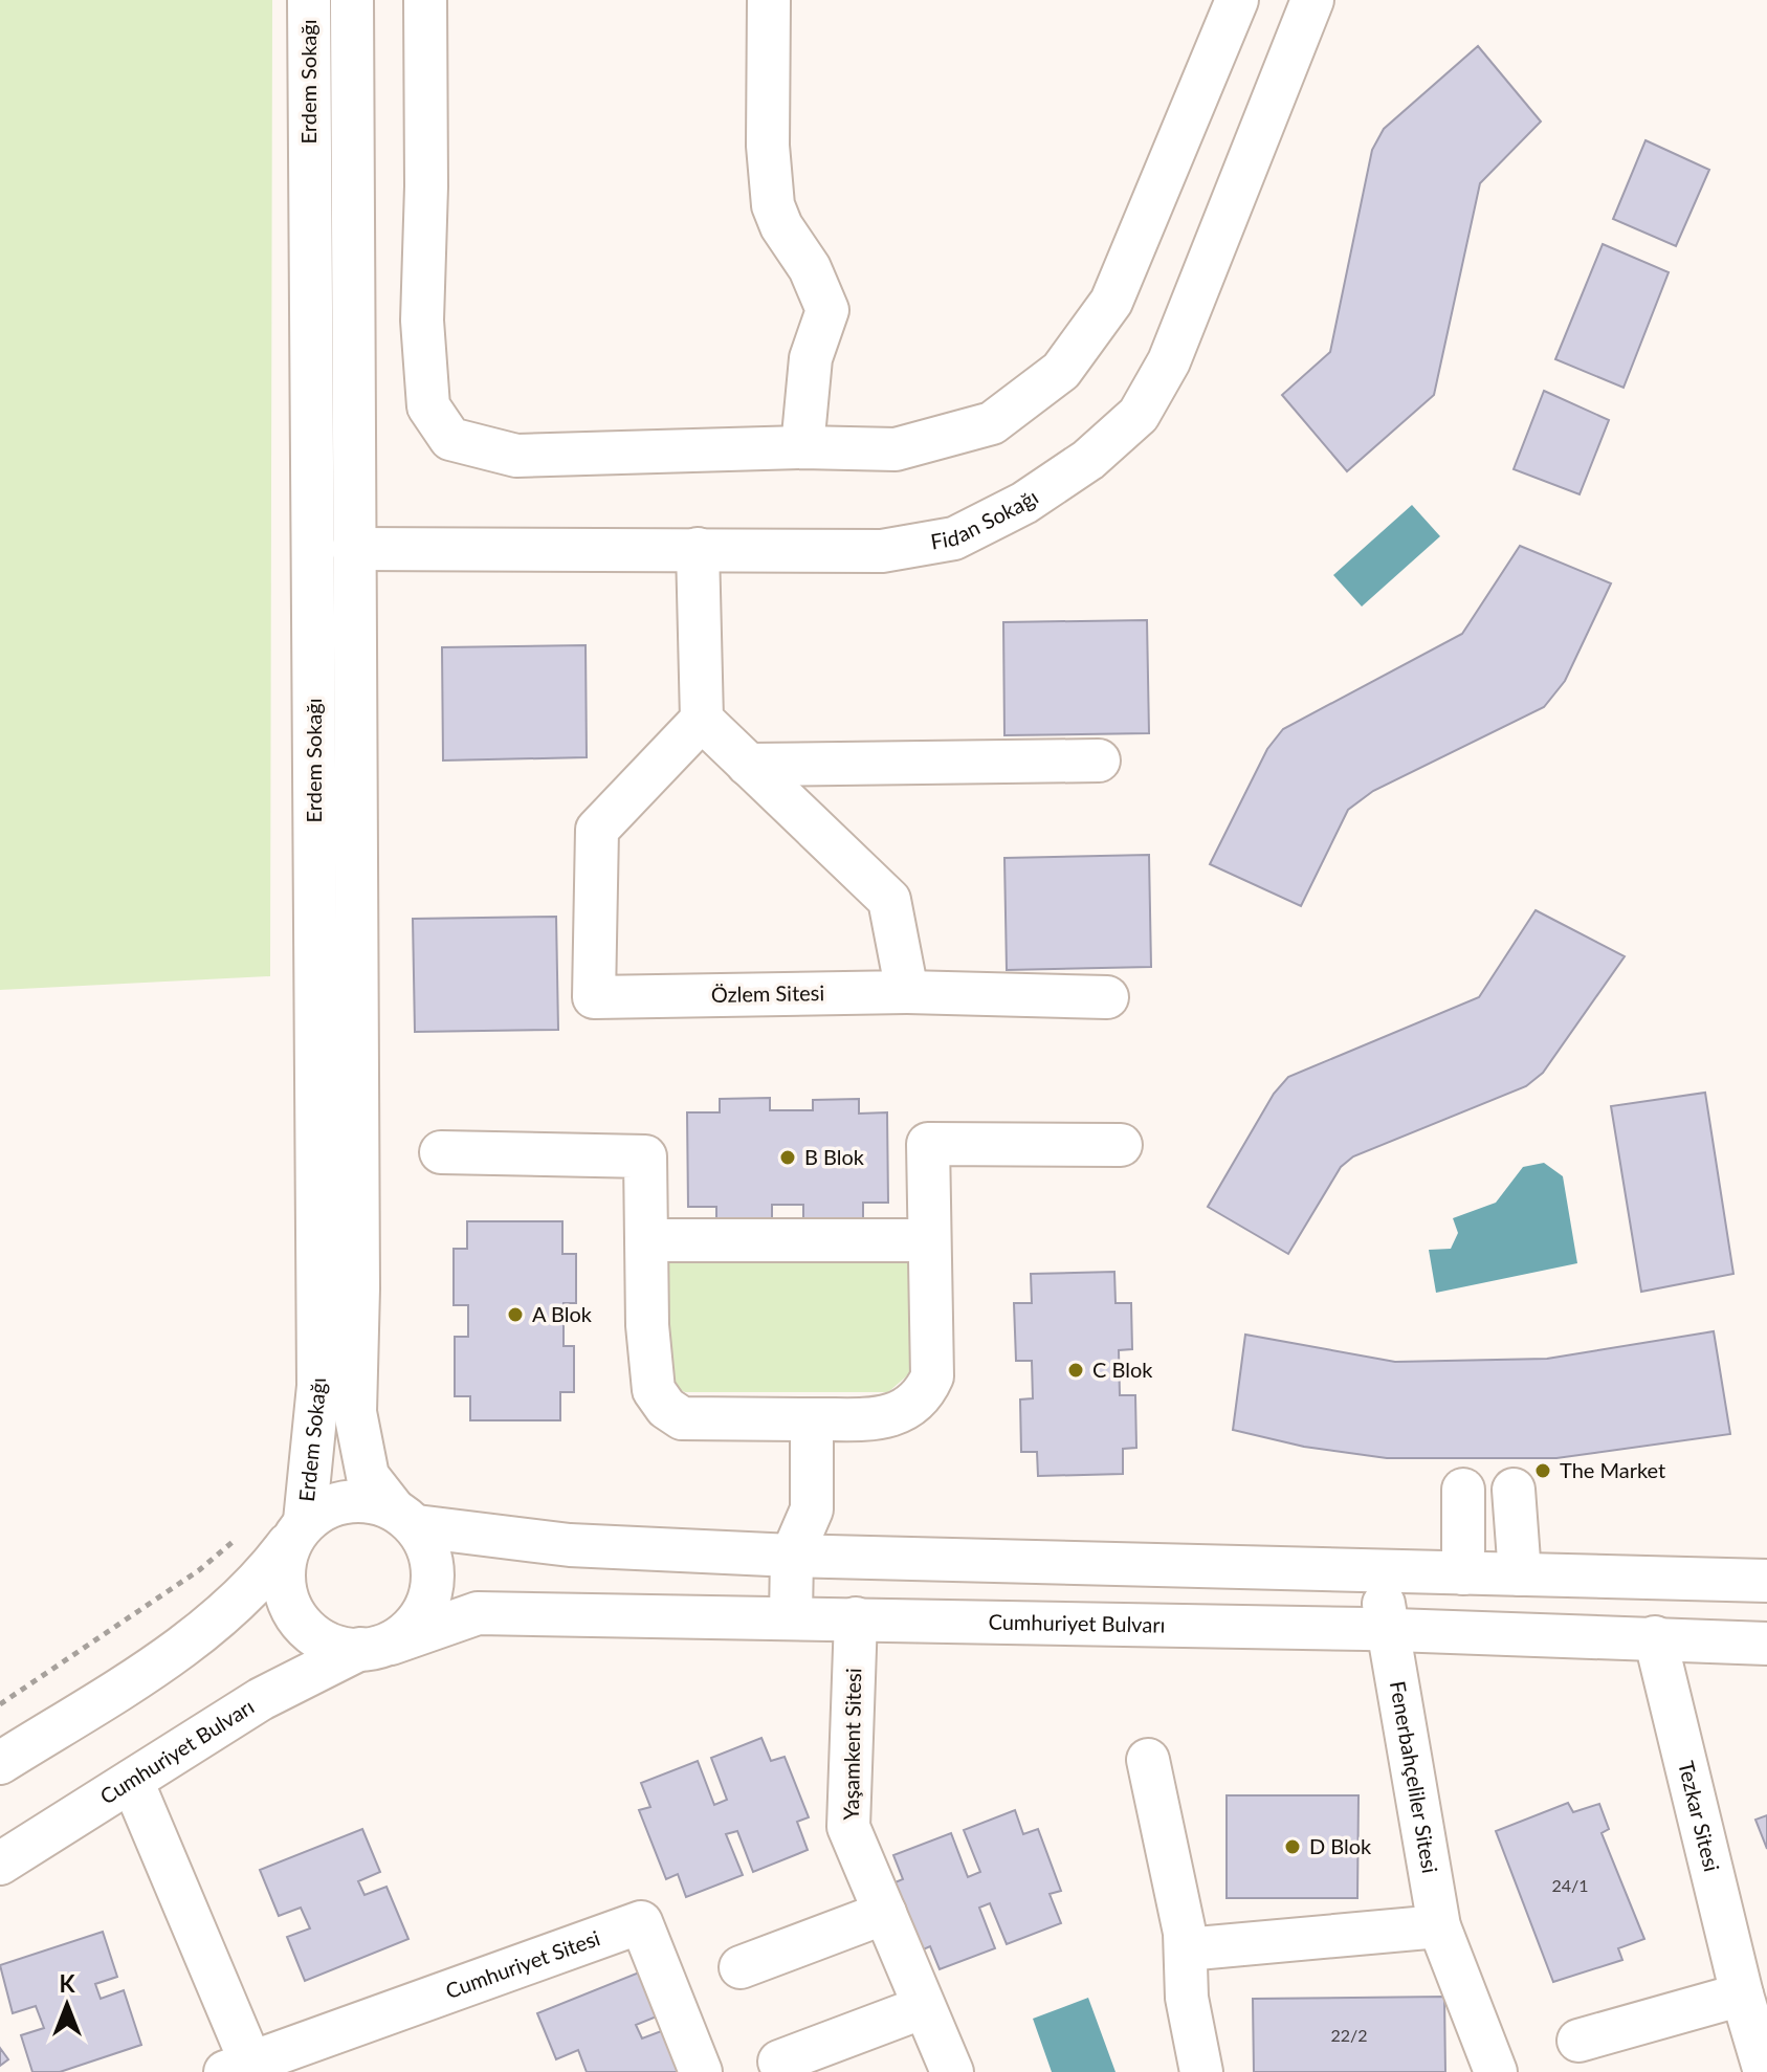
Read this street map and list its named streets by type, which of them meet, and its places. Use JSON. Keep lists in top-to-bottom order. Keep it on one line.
{"streets":{"street":["Erdem Sokağı","Fidan Sokağı","Özlem Sitesi","Cumhuriyet Bulvarı","Yaşamkent Sitesi","Fenerbahçeliler Sitesi","Tezkar Sitesi","Cumhuriyet Sitesi"]},"crossings":[["Erdem Sokağı","Fidan Sokağı"],["Erdem Sokağı","Cumhuriyet Bulvarı"],["Cumhuriyet Bulvarı","Yaşamkent Sitesi"],["Cumhuriyet Bulvarı","Fenerbahçeliler Sitesi"],["Cumhuriyet Bulvarı","Tezkar Sitesi"],["Cumhuriyet Bulvarı","Cumhuriyet Sitesi"]],"places":["B Blok","A Blok","C Blok","The Market","D Blok"],"house_numbers":["24/1","22/2"],"north":"top"}
